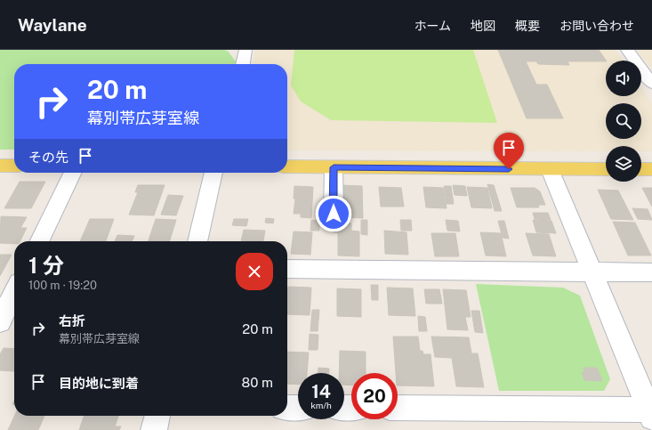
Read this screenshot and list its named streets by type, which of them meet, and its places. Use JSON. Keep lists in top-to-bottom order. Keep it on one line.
{"page":{"header":"Waylane","nav":["ホーム","地図","概要","お問い合わせ"],"turn":["20 m","幕別帯広芽室線"],"then":"その先","heading":["1 分","100 m · 19:20"],"list":[{"name":"右折","note":"幕別帯広芽室線","value":"20 m"},{"name":"目的地に到着","value":"80 m"}],"speed":"14 km/h","limit":"20"}}
